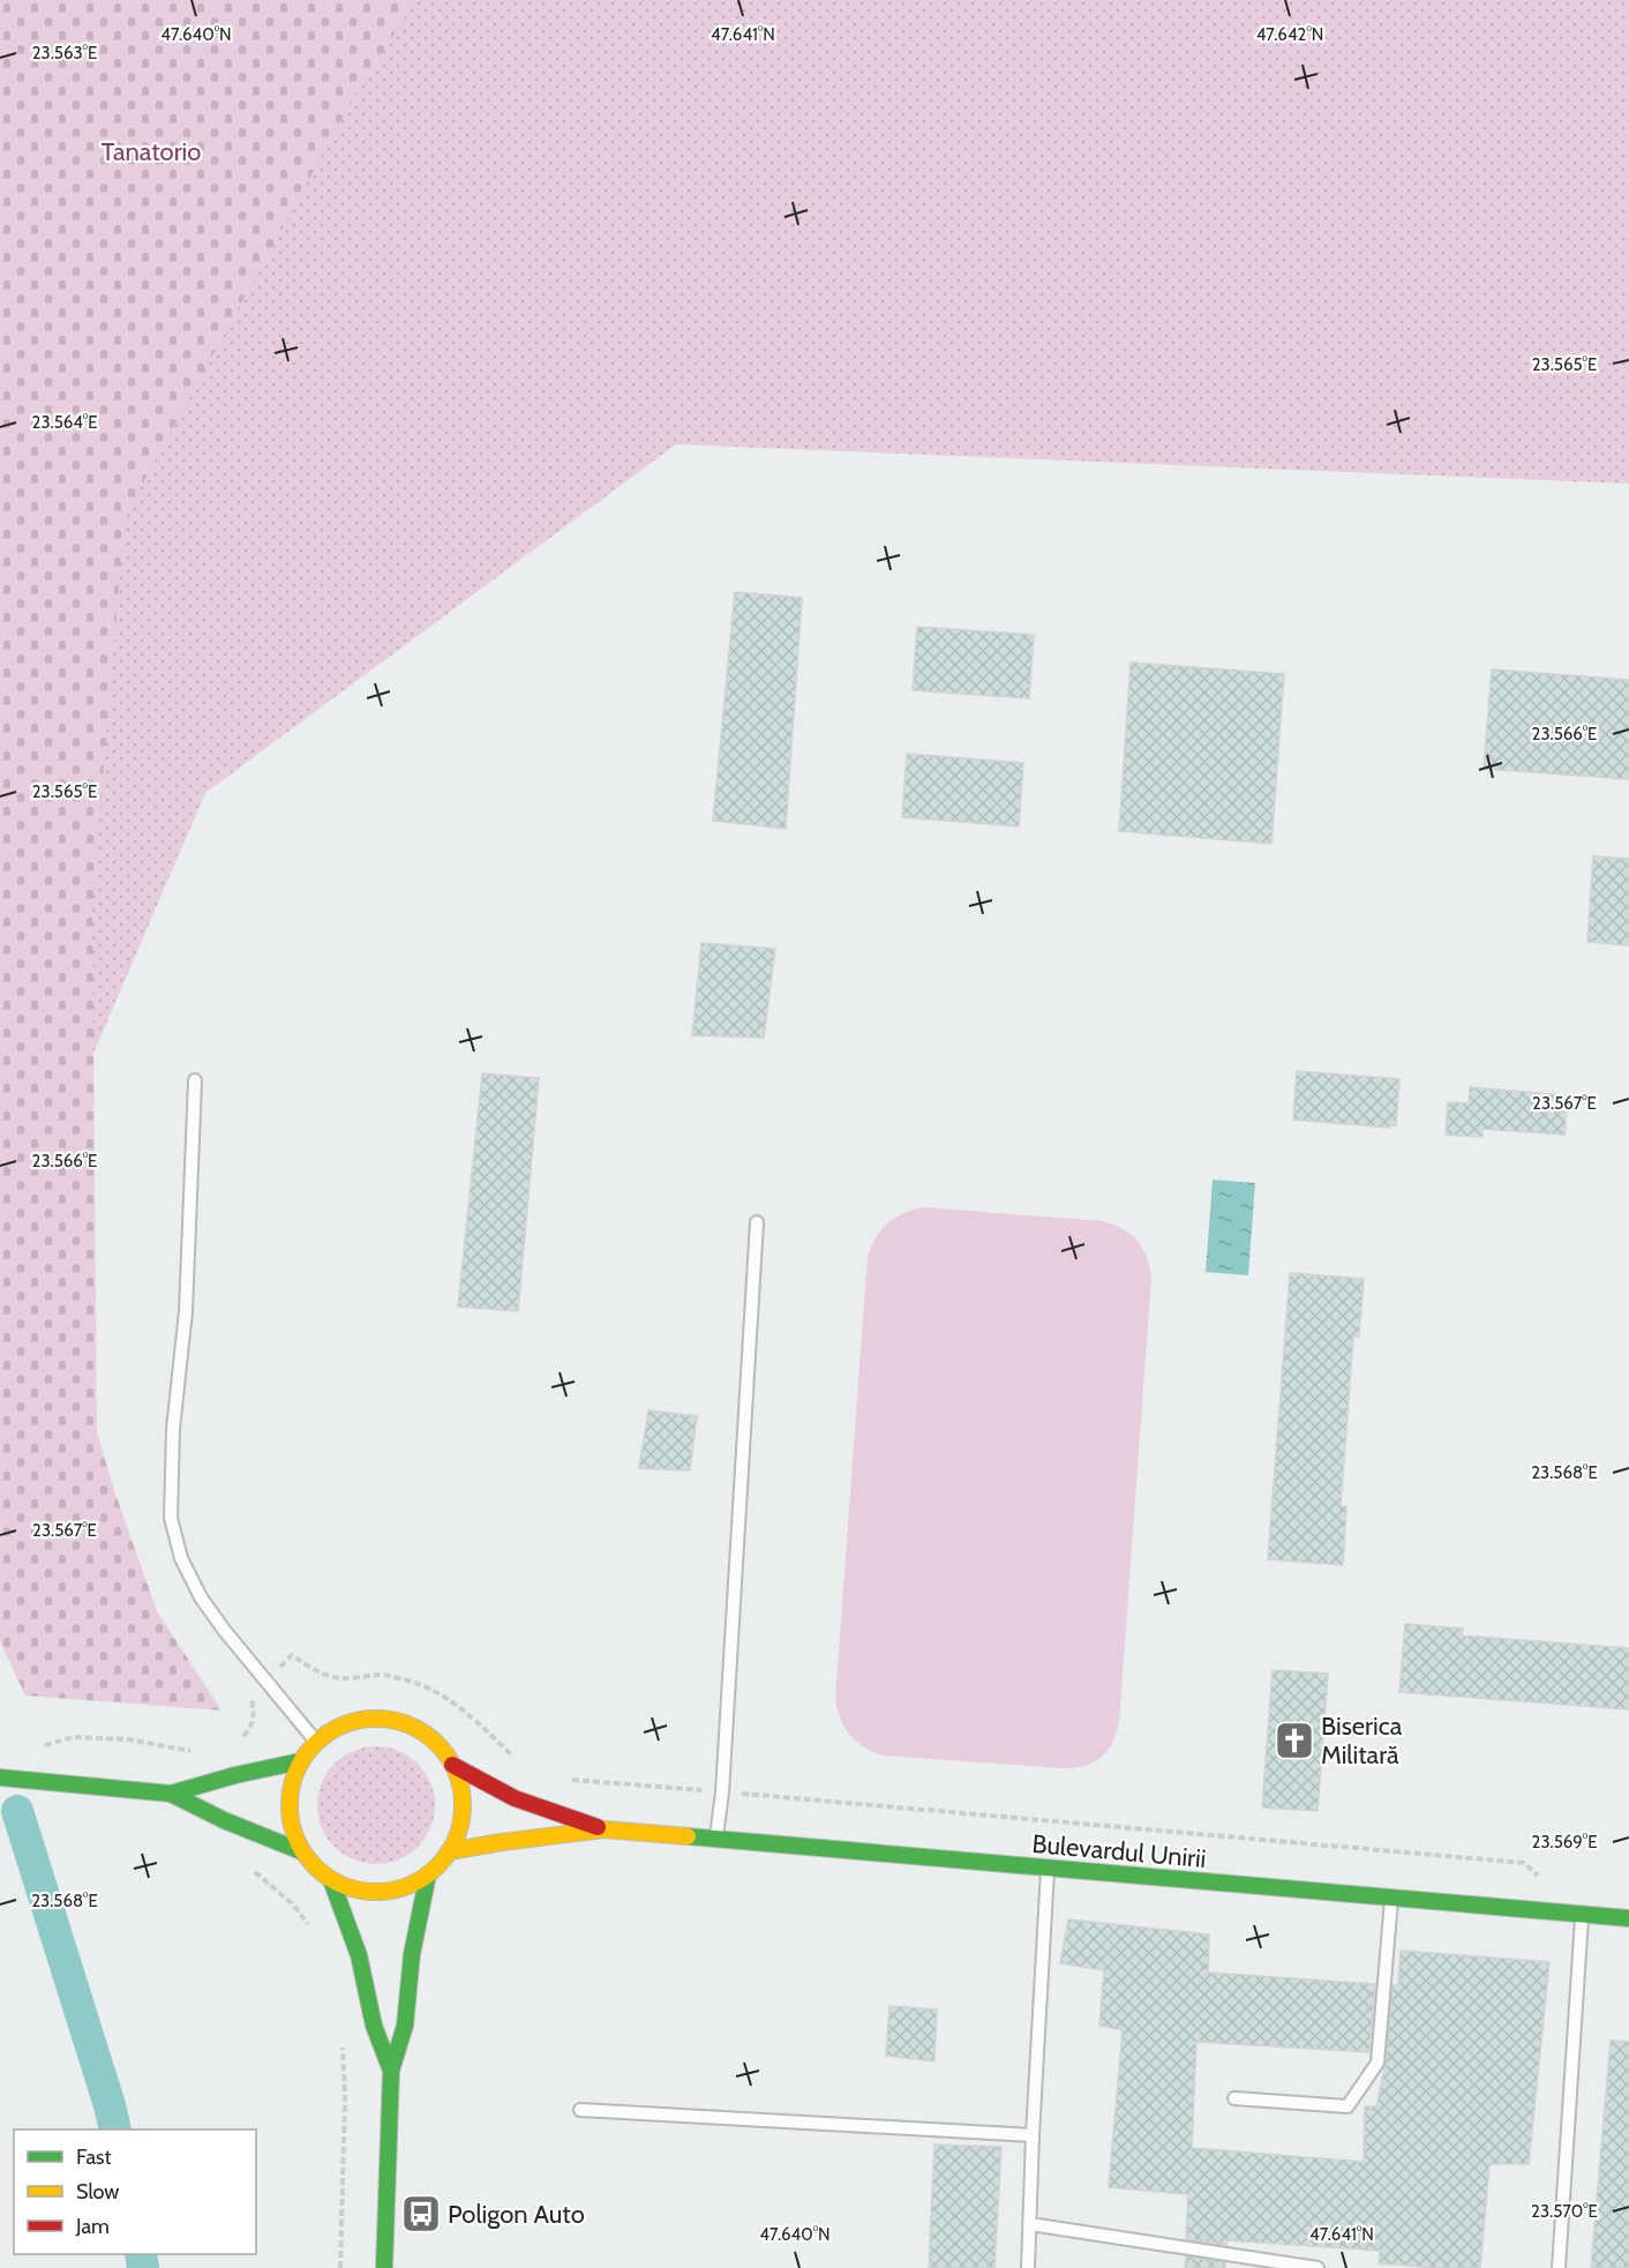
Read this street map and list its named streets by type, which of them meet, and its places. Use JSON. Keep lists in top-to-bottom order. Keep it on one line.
{"streets":{"main road":["Bulevardul Unirii"]},"parks":["Tanatorio"],"places":{"church":["Biserica Militară"],"bus stop":["Poligon Auto"]},"legend":["Fast","Slow","Jam"],"coordinates":["47.640°N","47.641°N","47.642°N","23.563°E","23.565°E","23.564°E","23.566°E","23.567°E","23.568°E","23.569°E","23.570°E"]}
